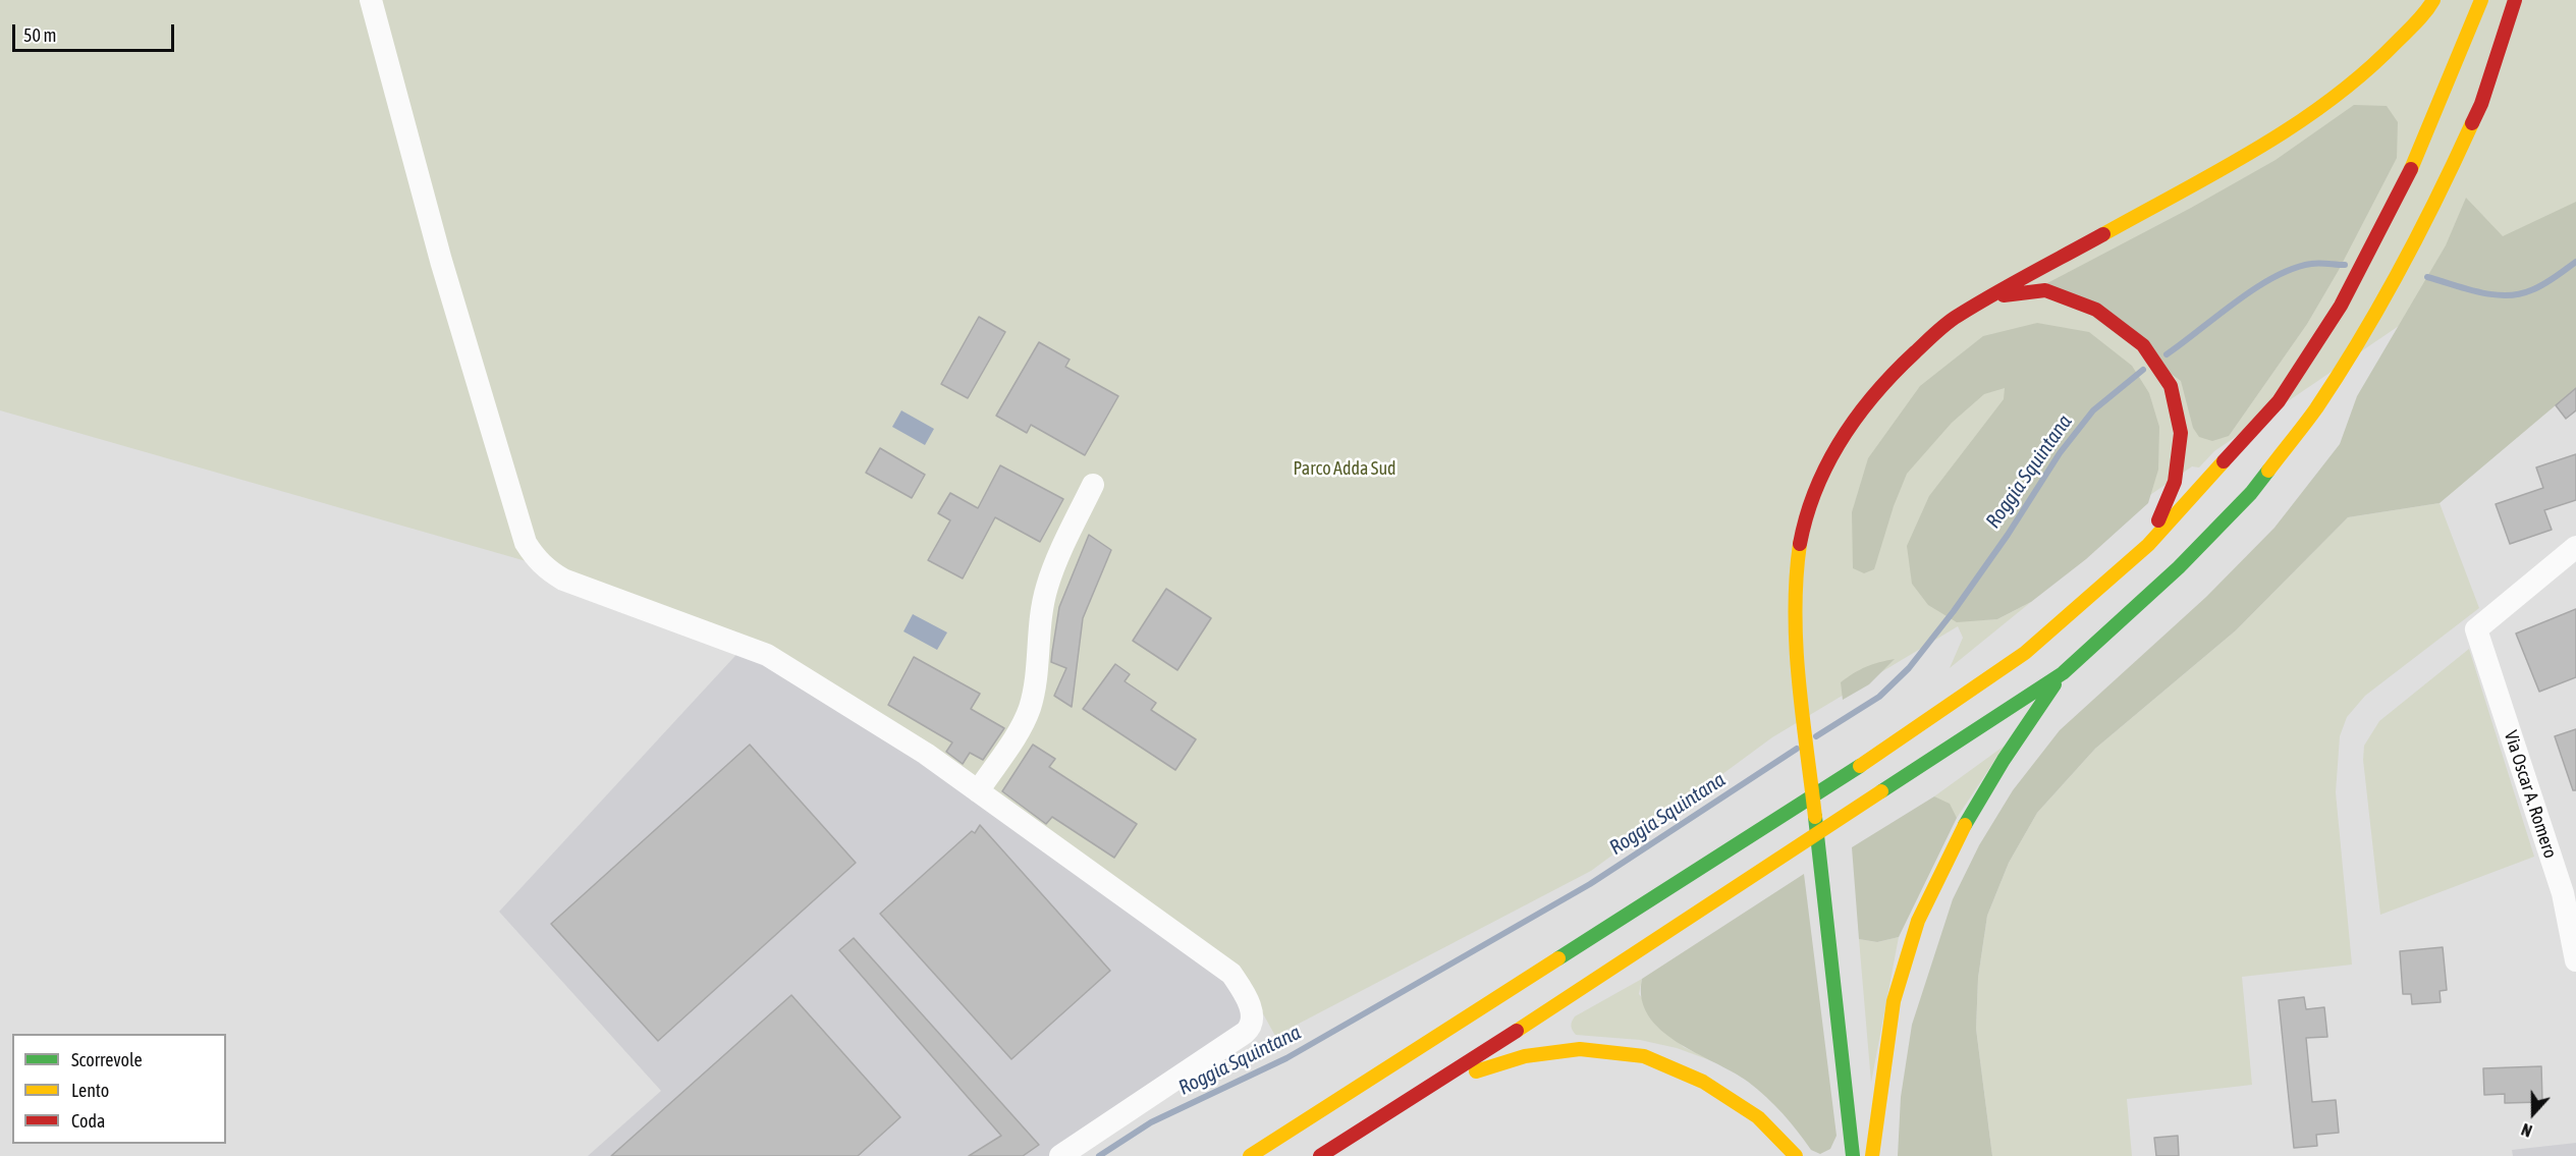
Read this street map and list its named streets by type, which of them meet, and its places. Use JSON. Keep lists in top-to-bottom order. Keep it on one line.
{"streets":{"street":["Via Oscar A. Romero"]},"water":["Roggia Squintana"],"parks":["Parco Adda Sud"],"legend":["Scorrevole","Lento","Coda"],"scale_bar":"50 m","north":"bottom"}
